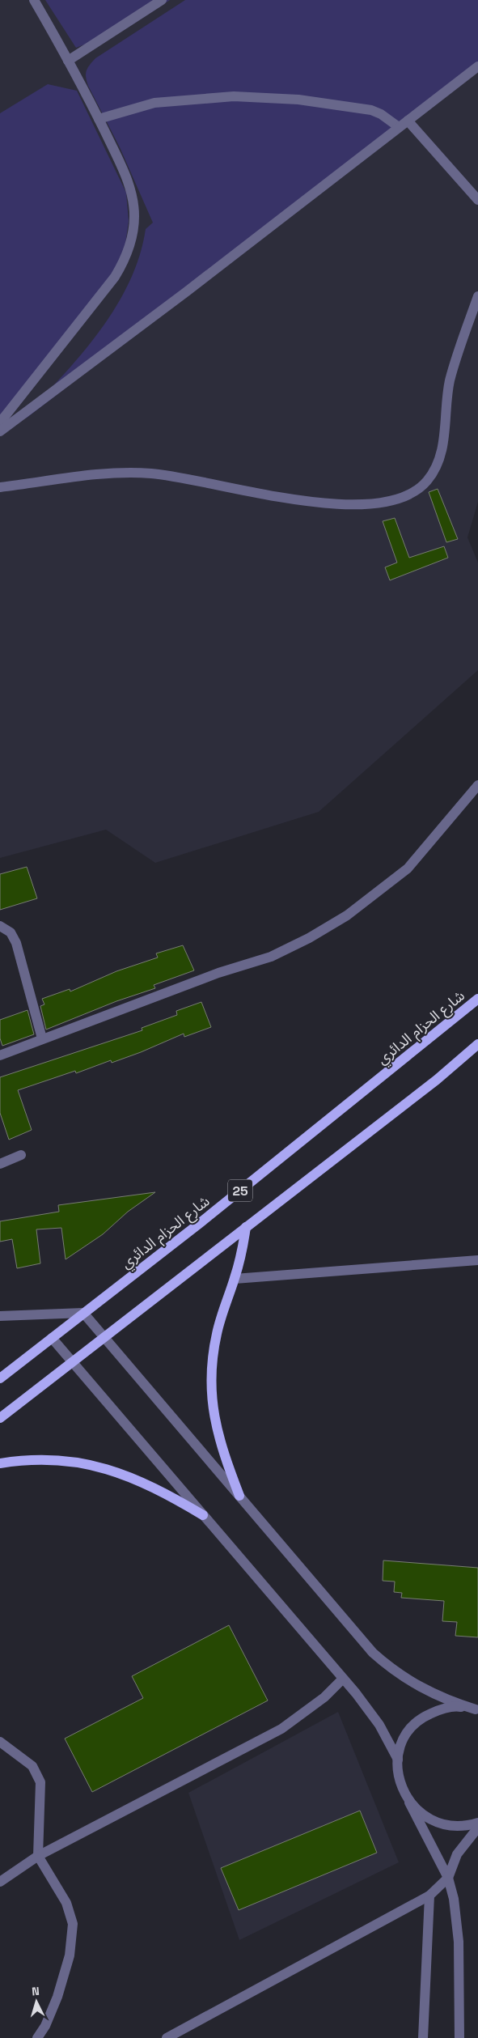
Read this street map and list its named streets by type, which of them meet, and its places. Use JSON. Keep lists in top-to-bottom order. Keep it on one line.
{"streets":{"main road":["شارع الحزام الدائري","25"]},"north":"top"}
